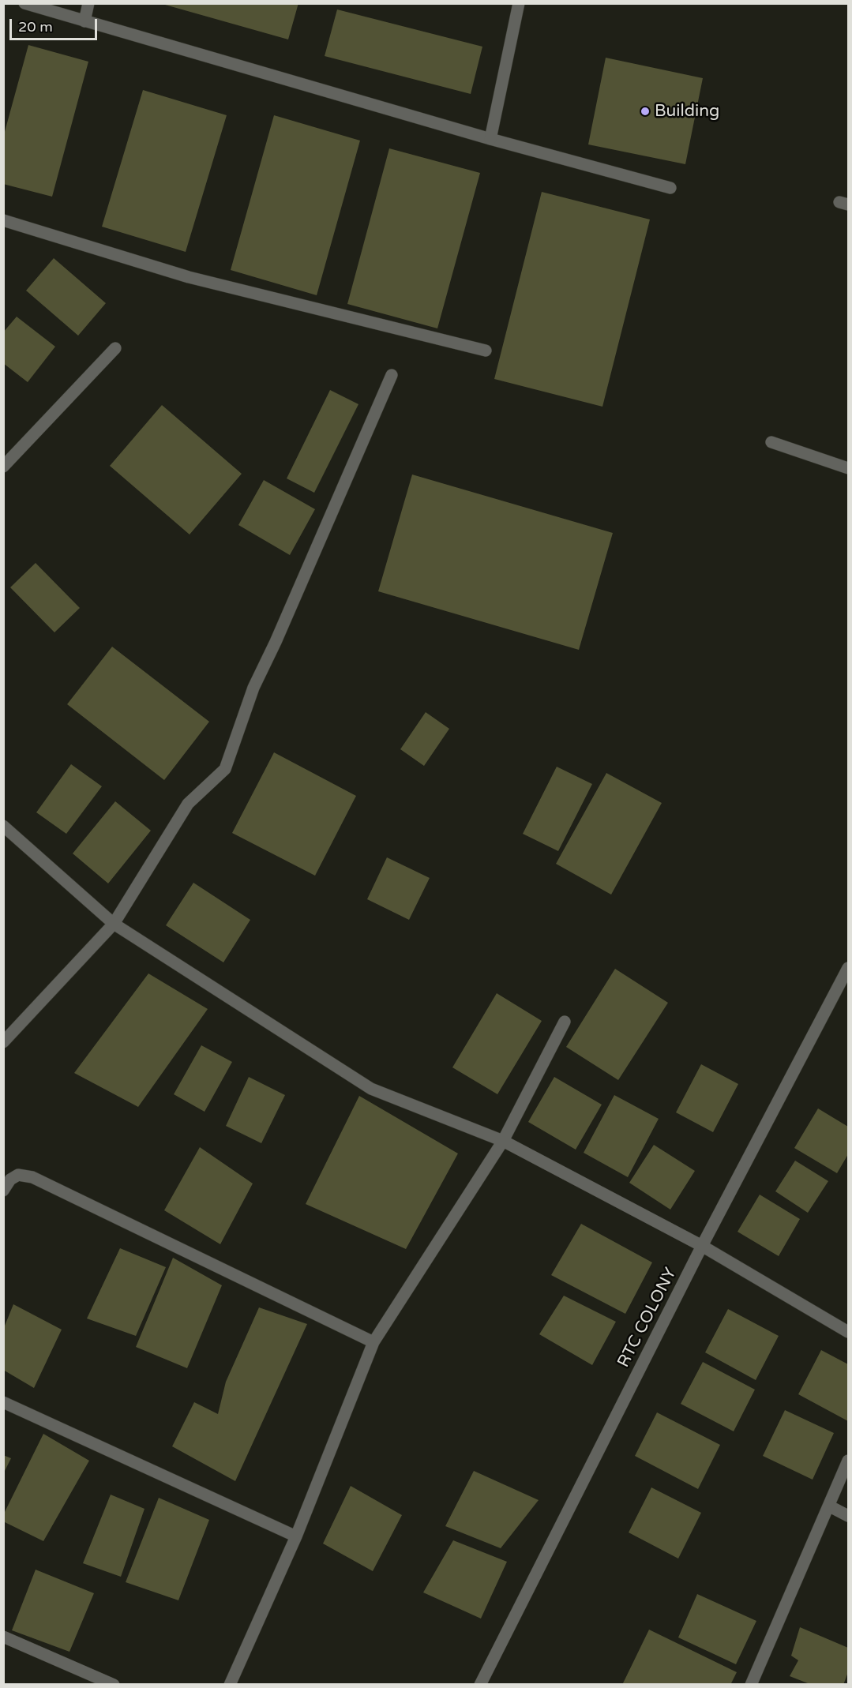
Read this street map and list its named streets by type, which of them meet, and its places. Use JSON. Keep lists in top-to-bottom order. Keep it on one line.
{"streets":{"street":["RTC COLONY"]},"places":["Building"],"scale_bar":"20 m"}
